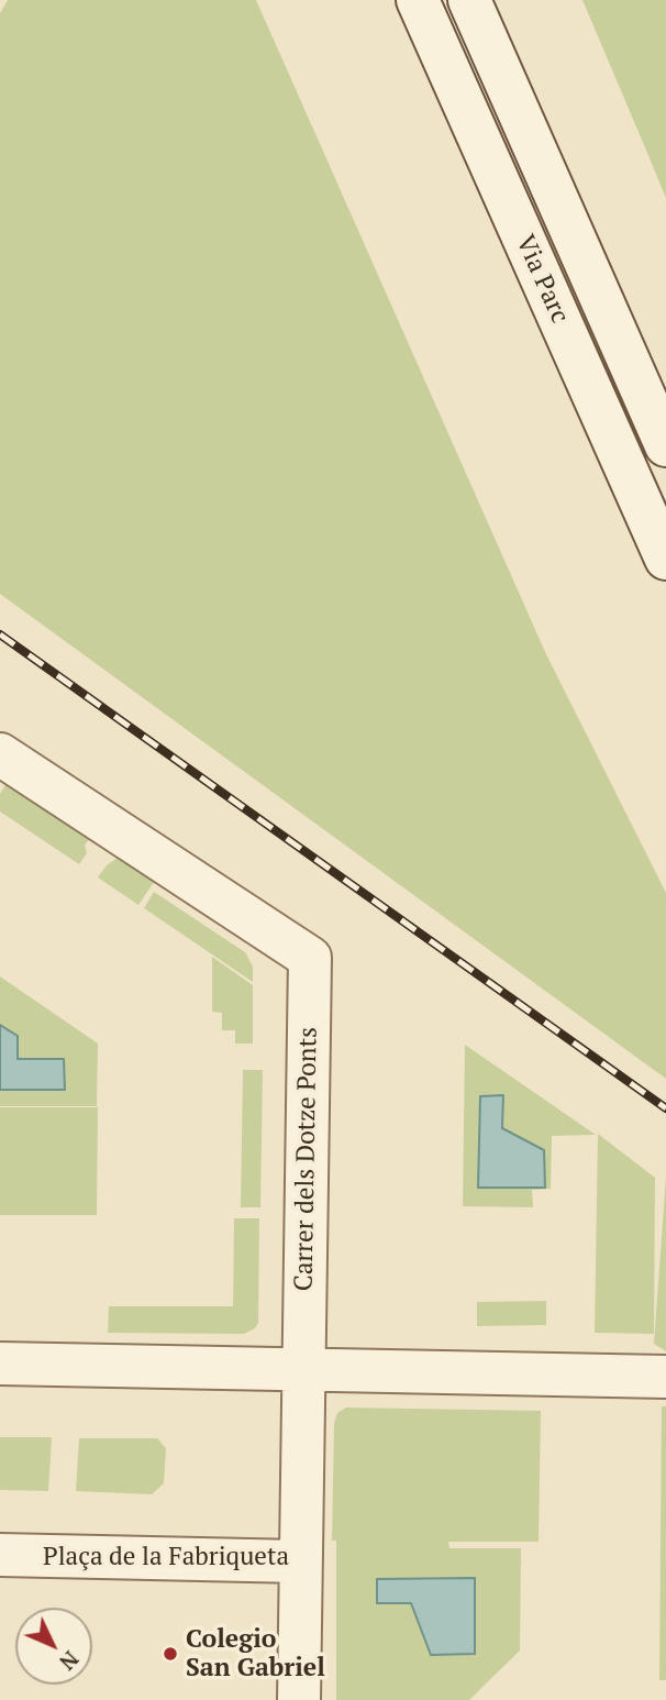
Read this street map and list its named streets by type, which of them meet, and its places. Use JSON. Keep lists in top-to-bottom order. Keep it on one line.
{"streets":{"street":["Via Parc","Carrer dels Dotze Ponts","Plaça de la Fabriqueta"]},"crossings":[["Carrer dels Dotze Ponts","Plaça de la Fabriqueta"]],"places":["Colegio San Gabriel"],"north":"bottom right"}
